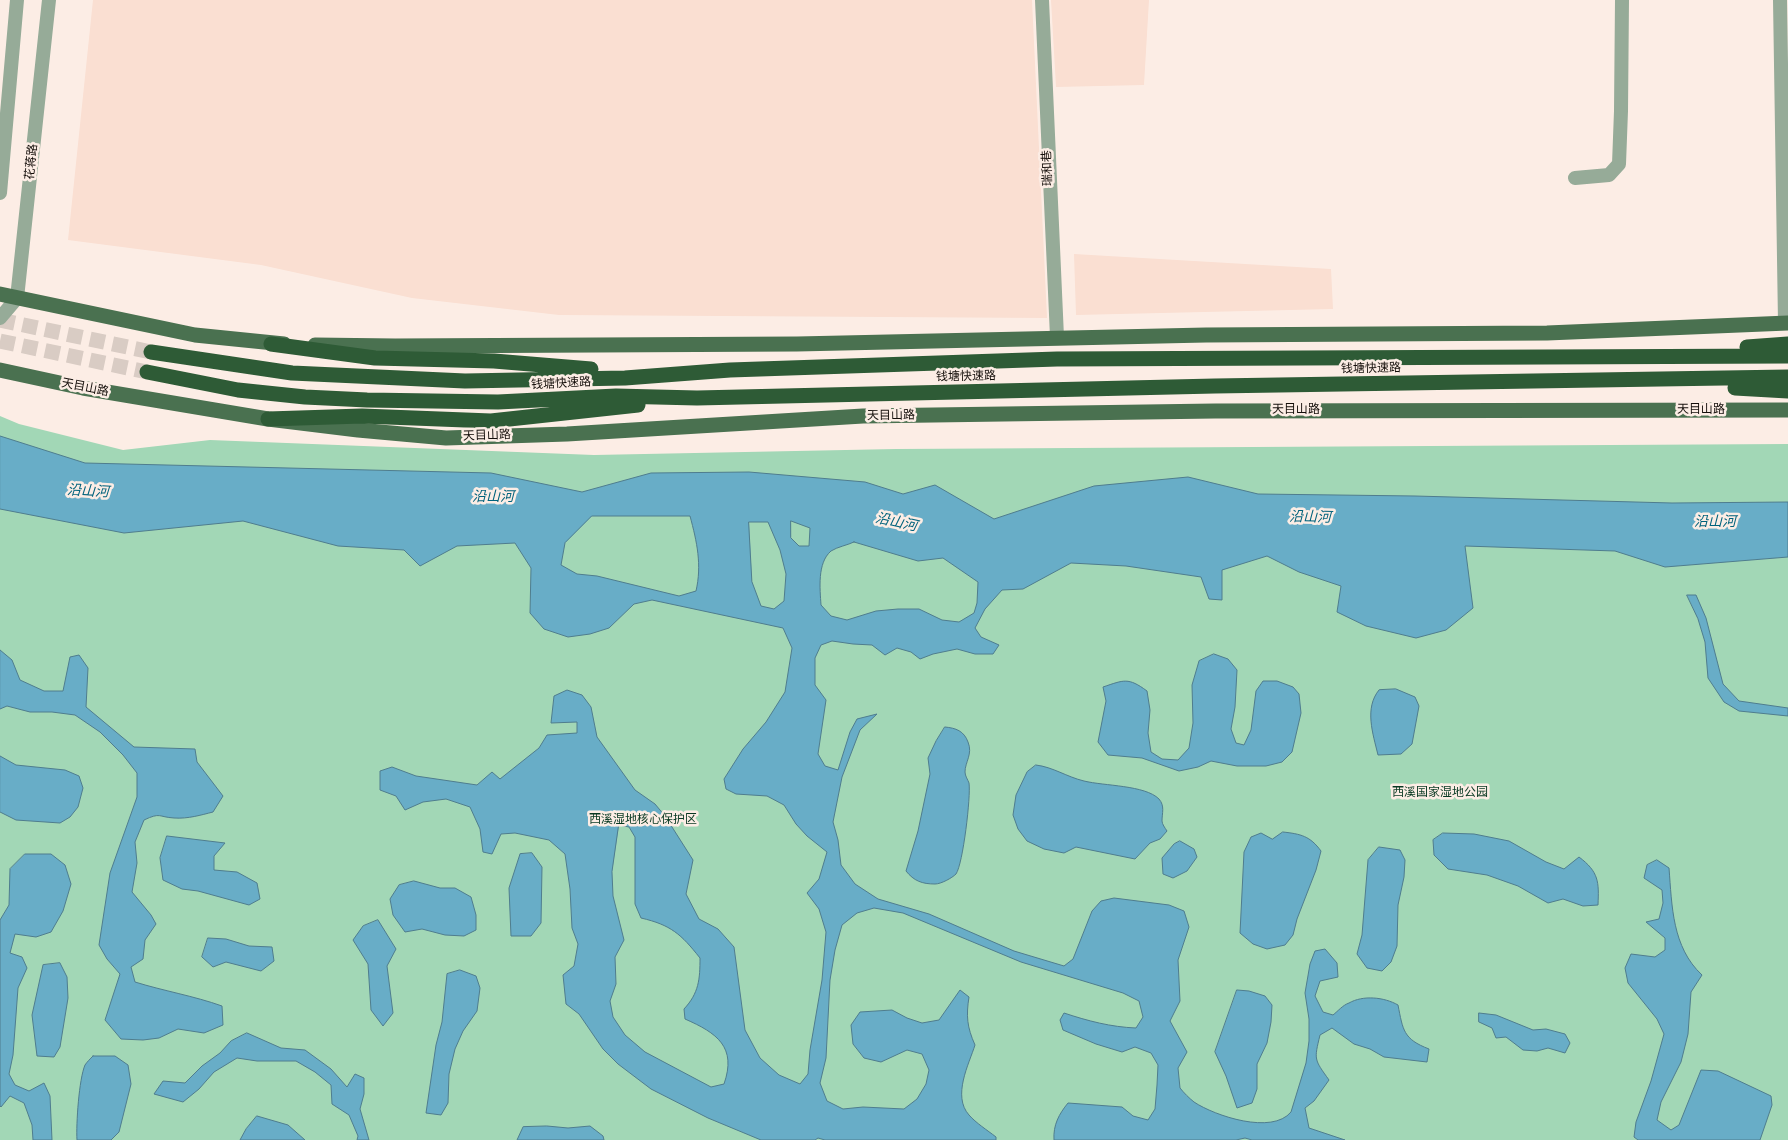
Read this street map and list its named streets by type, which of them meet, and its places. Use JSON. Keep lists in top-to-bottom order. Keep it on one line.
{"streets":{"highway":["钱塘快速路"],"main road":["天目山路"],"street":["花蒋路","瑞和巷"]},"water":["沿山河"],"parks":["西溪国家湿地公园","西溪湿地核心保护区"]}
